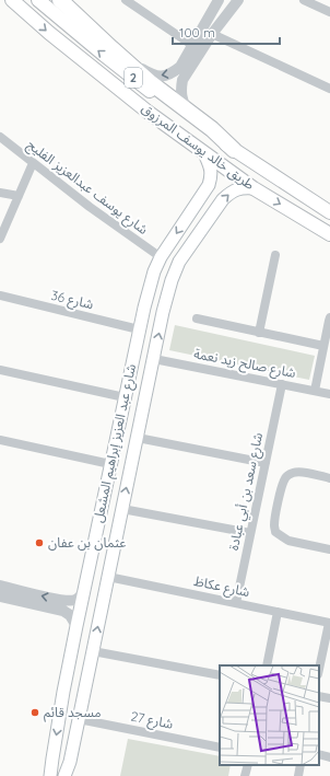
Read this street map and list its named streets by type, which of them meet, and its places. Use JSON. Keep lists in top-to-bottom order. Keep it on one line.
{"streets":{"main road":["2","طريق خالد يوسف المرزوق","شارع عبد العزيز إبراهيم المشعل"],"street":["شارع يوسف عبدالعزيز الفليج","شارع 36","شارع صالح زيد نعمة","شارع سعد بن أبي عبادة","شارع عكاظ","شارع 27"]},"crossings":[["طريق خالد يوسف المرزوق","شارع عبد العزيز إبراهيم المشعل"],["شارع يوسف عبدالعزيز الفليج","شارع عبد العزيز إبراهيم المشعل"],["شارع 36","شارع عبد العزيز إبراهيم المشعل"],["شارع صالح زيد نعمة","شارع عبد العزيز إبراهيم المشعل"],["شارع صالح زيد نعمة","شارع سعد بن أبي عبادة"],["شارع عبد العزيز إبراهيم المشعل","شارع عكاظ"],["شارع عبد العزيز إبراهيم المشعل","شارع 27"],["شارع سعد بن أبي عبادة","شارع عكاظ"]],"places":["عثمان بن عفان","مسجد قائم"],"scale_bar":"100 m"}
